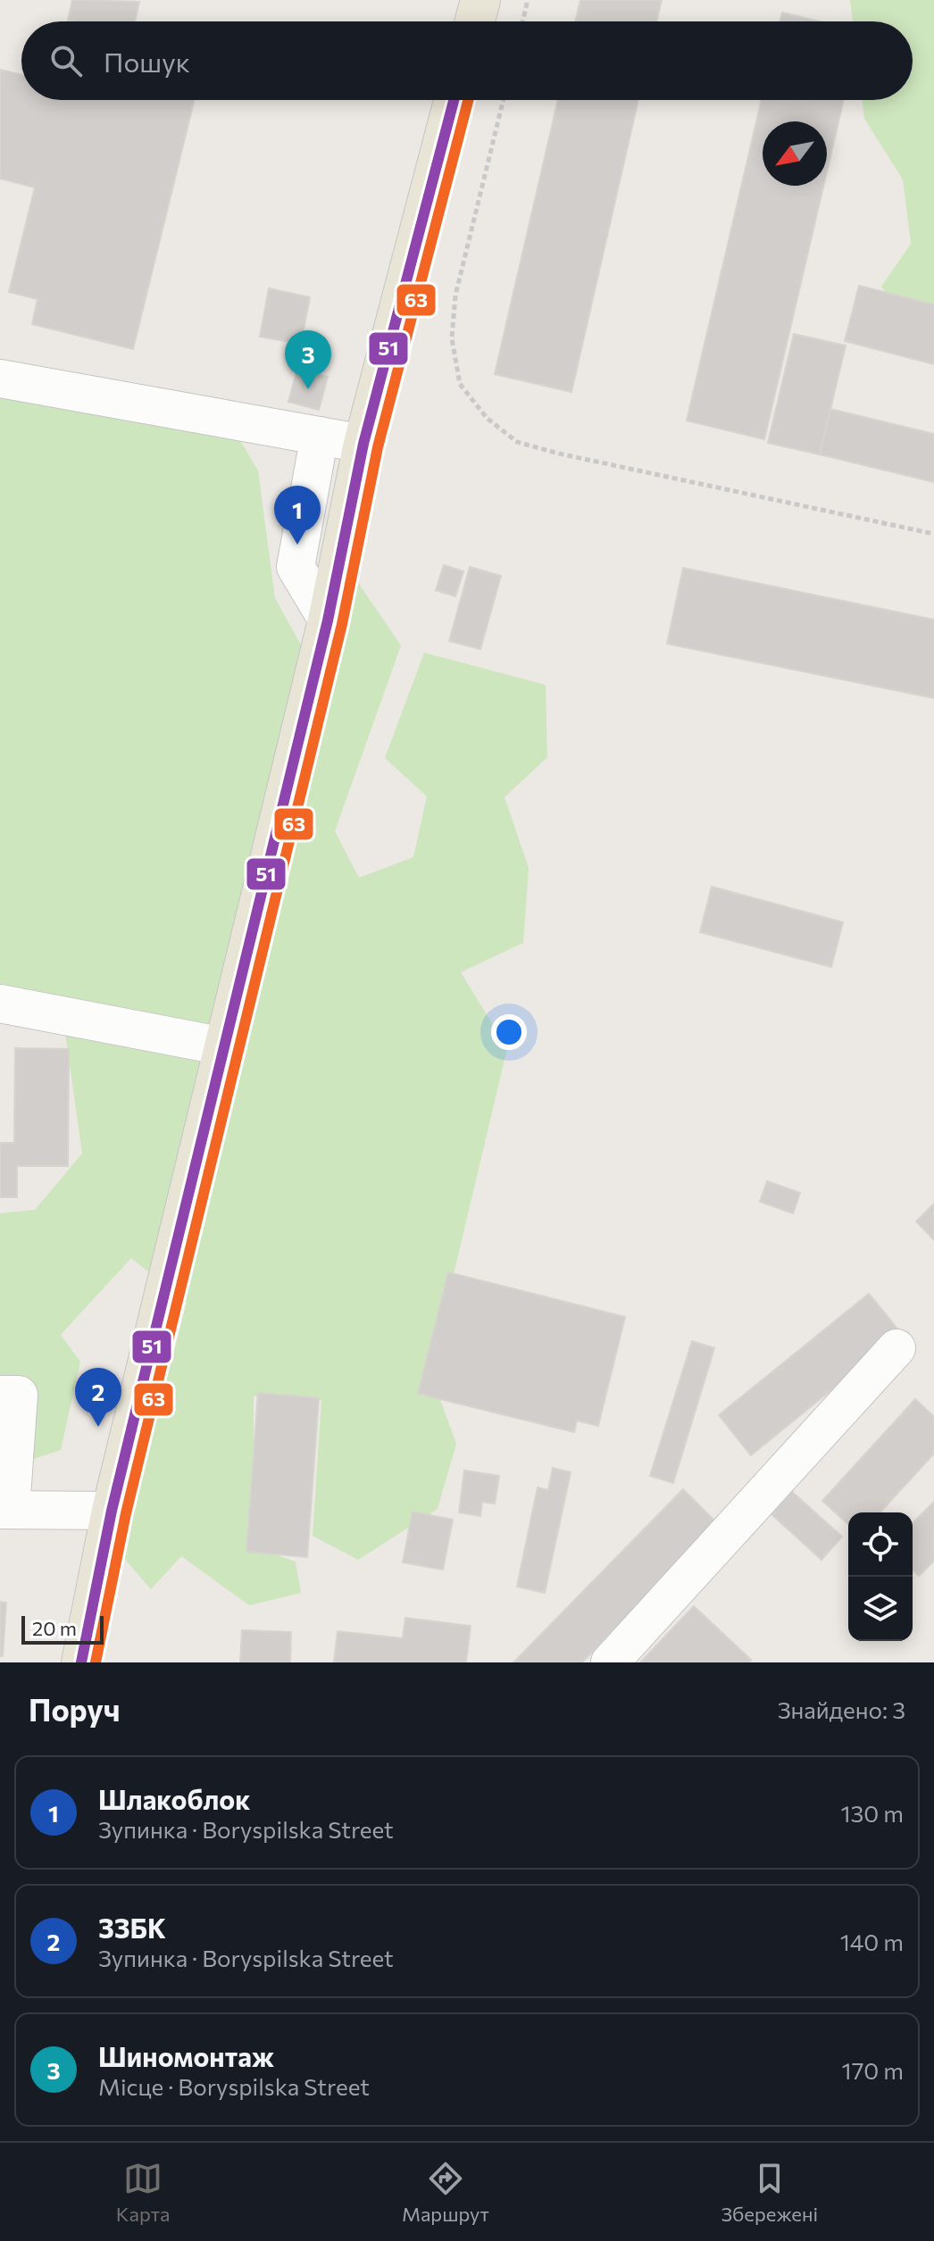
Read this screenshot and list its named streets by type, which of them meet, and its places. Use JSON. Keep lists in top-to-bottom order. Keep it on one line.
{"lines":["transit line 51","transit line 63"],"scale_bar":"20 m","north":"bottom left","page":{"search":"Пошук","pins":["3","1","2"],"scale":"20 m","heading":["Поруч","Знайдено: 3"],"list":[{"mark":"1","name":"Шлакоблок","note":"Зупинка · Boryspilska Street","value":"130 m"},{"mark":"2","name":"ЗЗБК","note":"Зупинка · Boryspilska Street","value":"140 m"},{"mark":"3","name":"Шиномонтаж","note":"Місце · Boryspilska Street","value":"170 m"}],"nav":["Карта","Маршрут","Збережені"]}}
